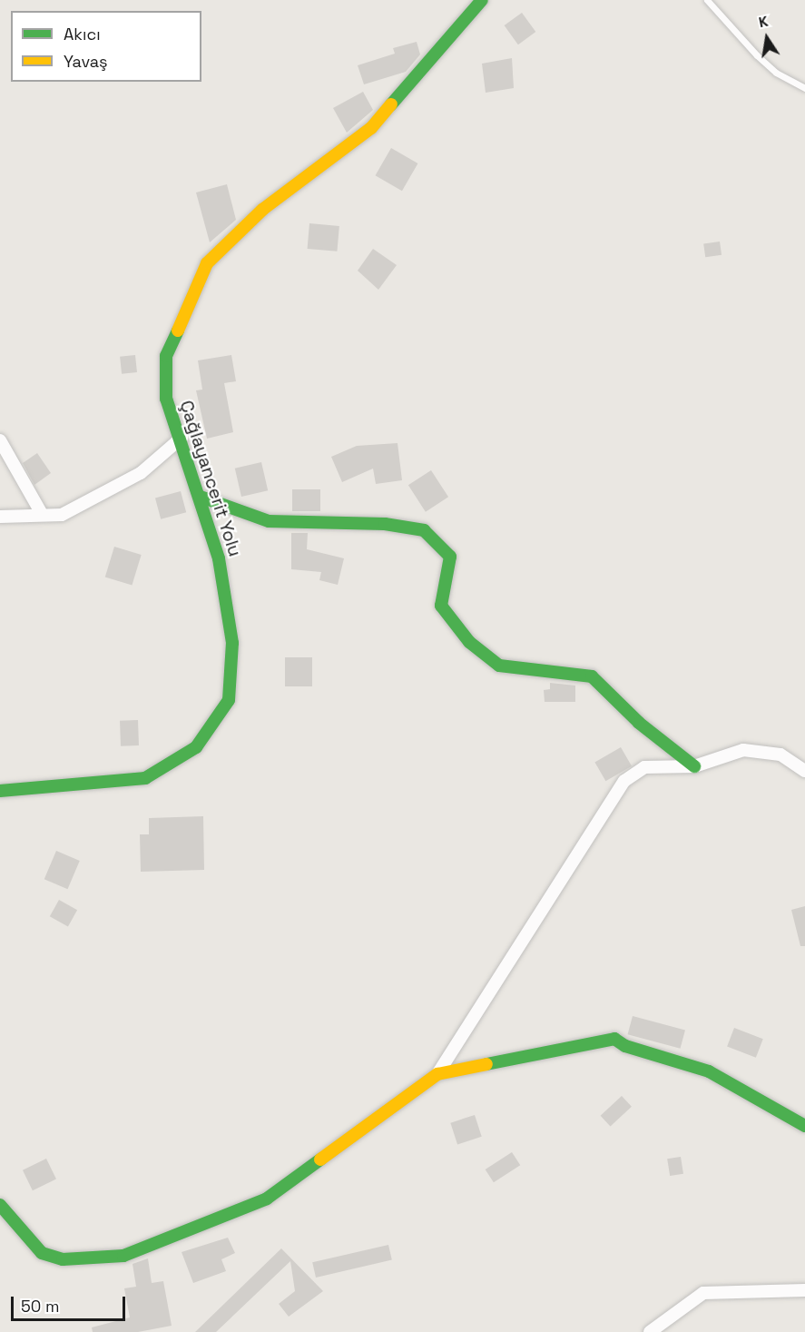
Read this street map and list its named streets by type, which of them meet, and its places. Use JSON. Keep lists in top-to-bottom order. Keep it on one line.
{"streets":{"street":["Çağlayancerit Yolu"]},"legend":["Akıcı","Yavaş"],"scale_bar":"50 m","north":"top"}
